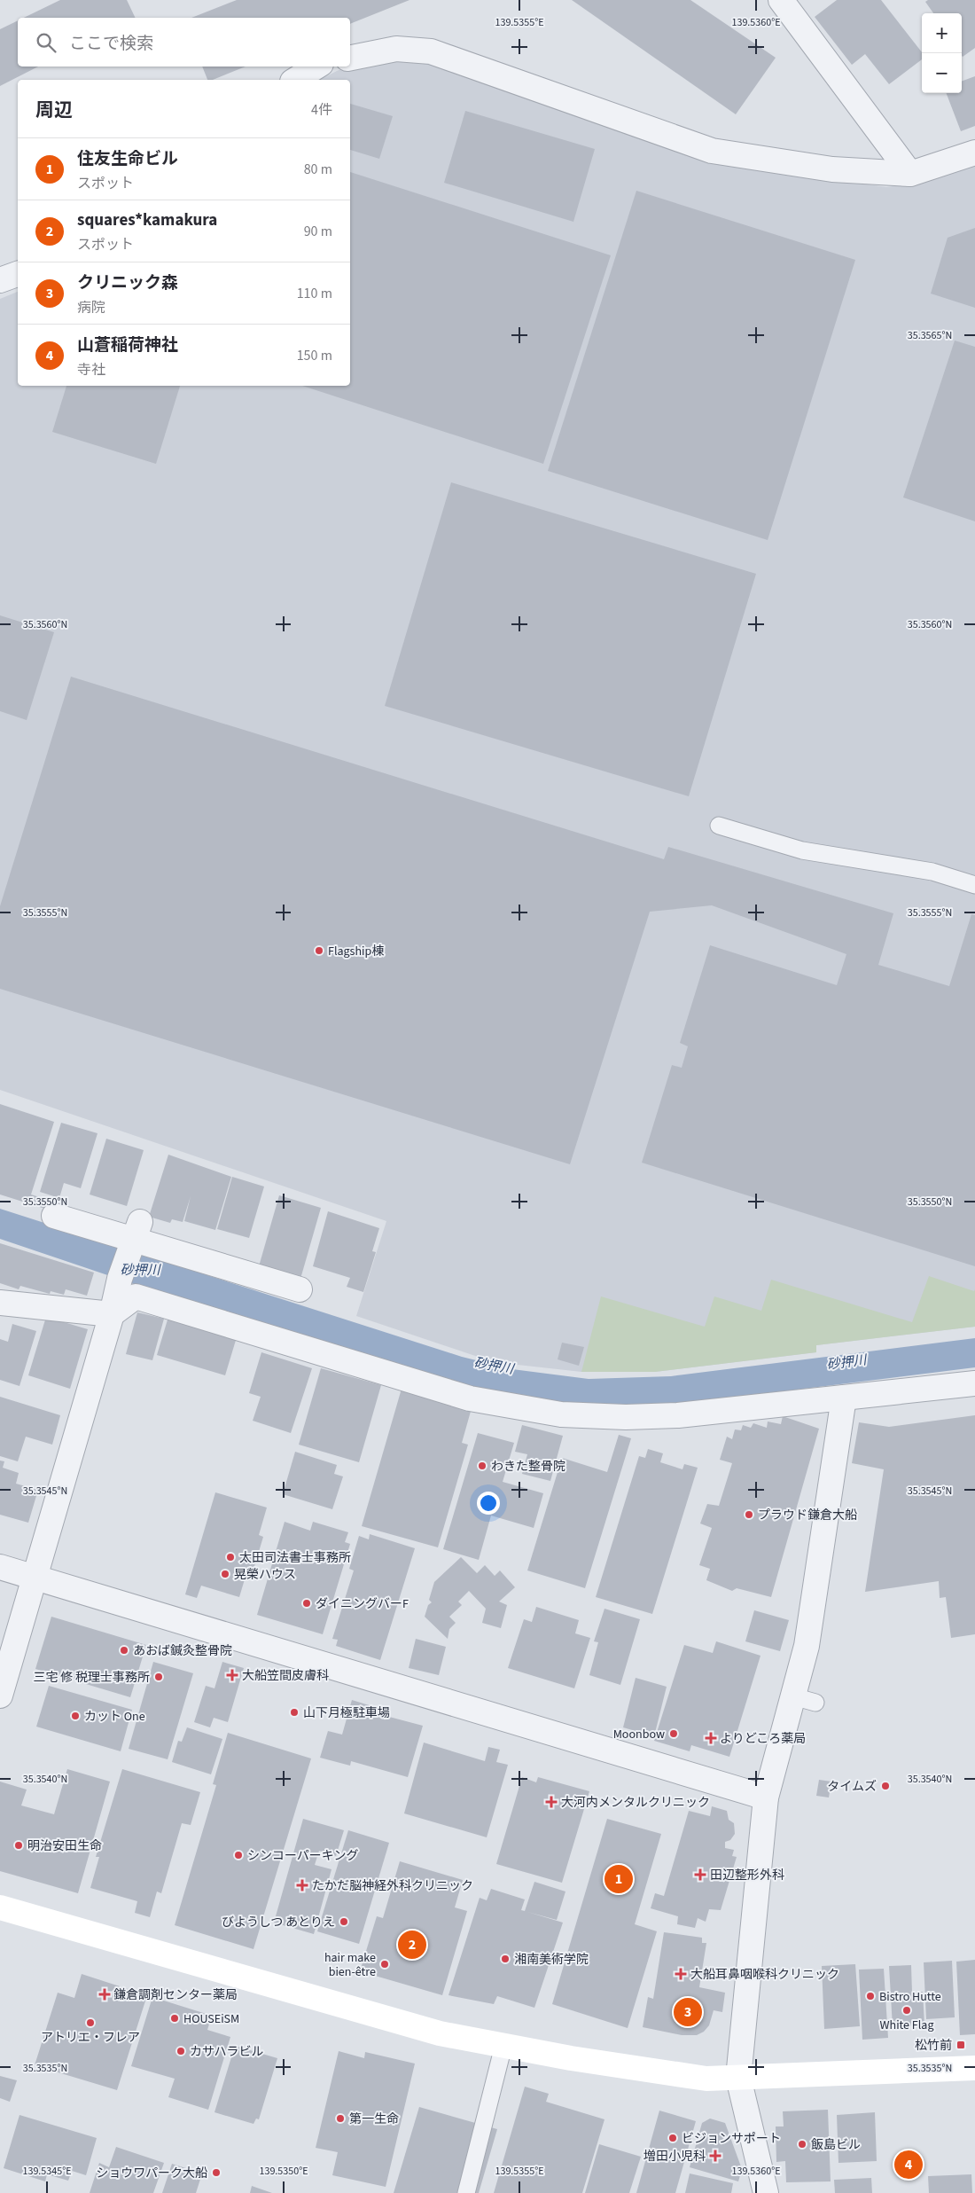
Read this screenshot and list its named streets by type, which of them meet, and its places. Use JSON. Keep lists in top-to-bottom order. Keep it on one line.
{"water":["砂押川"],"places":{"other":["Flagship棟","わきた整骨院","プラウド鎌倉大船","太田司法書士事務所","晃榮ハウス","ダイニングバーF","あおば鍼灸整骨院","三宅 修 税理士事務所","山下月極駐車場","カット One","Moonbow","タイムズ","明治安田生命","シンコーパーキング","びようしつ あとりえ","湘南美術学院","hair make bien-être","Bistro Hutte","White Flag","HOUSEiSM","アトリエ・フレア","カサハラビル","第一生命","ビジョンサポート","飯島ビル","ショウワパーク大船"],"health":["大船笠間皮膚科","よりどころ薬局","大河内メンタルクリニック","田辺整形外科","たかだ脳神経外科クリニック","大船耳鼻咽喉科クリニック","鎌倉調剤センター薬局","増田小児科"],"transit":["松竹前"]},"page":{"map_buttons":["+","−"],"search":"ここで検索","heading":["周辺","4件"],"list":[{"mark":"1","name":"住友生命ビル","note":"スポット","value":"80 m"},{"mark":"2","name":"squares*kamakura","note":"スポット","value":"90 m"},{"mark":"3","name":"クリニック森","note":"病院","value":"110 m"},{"mark":"4","name":"山蒼稲荷神社","note":"寺社","value":"150 m"}],"pins":["1","2","3","4"]},"coordinates":["139.5355°E","139.5360°E","35.3565°N","35.3560°N","35.3555°N","35.3550°N","35.3545°N","35.3540°N","35.3535°N","139.5345°E","139.5350°E"]}
